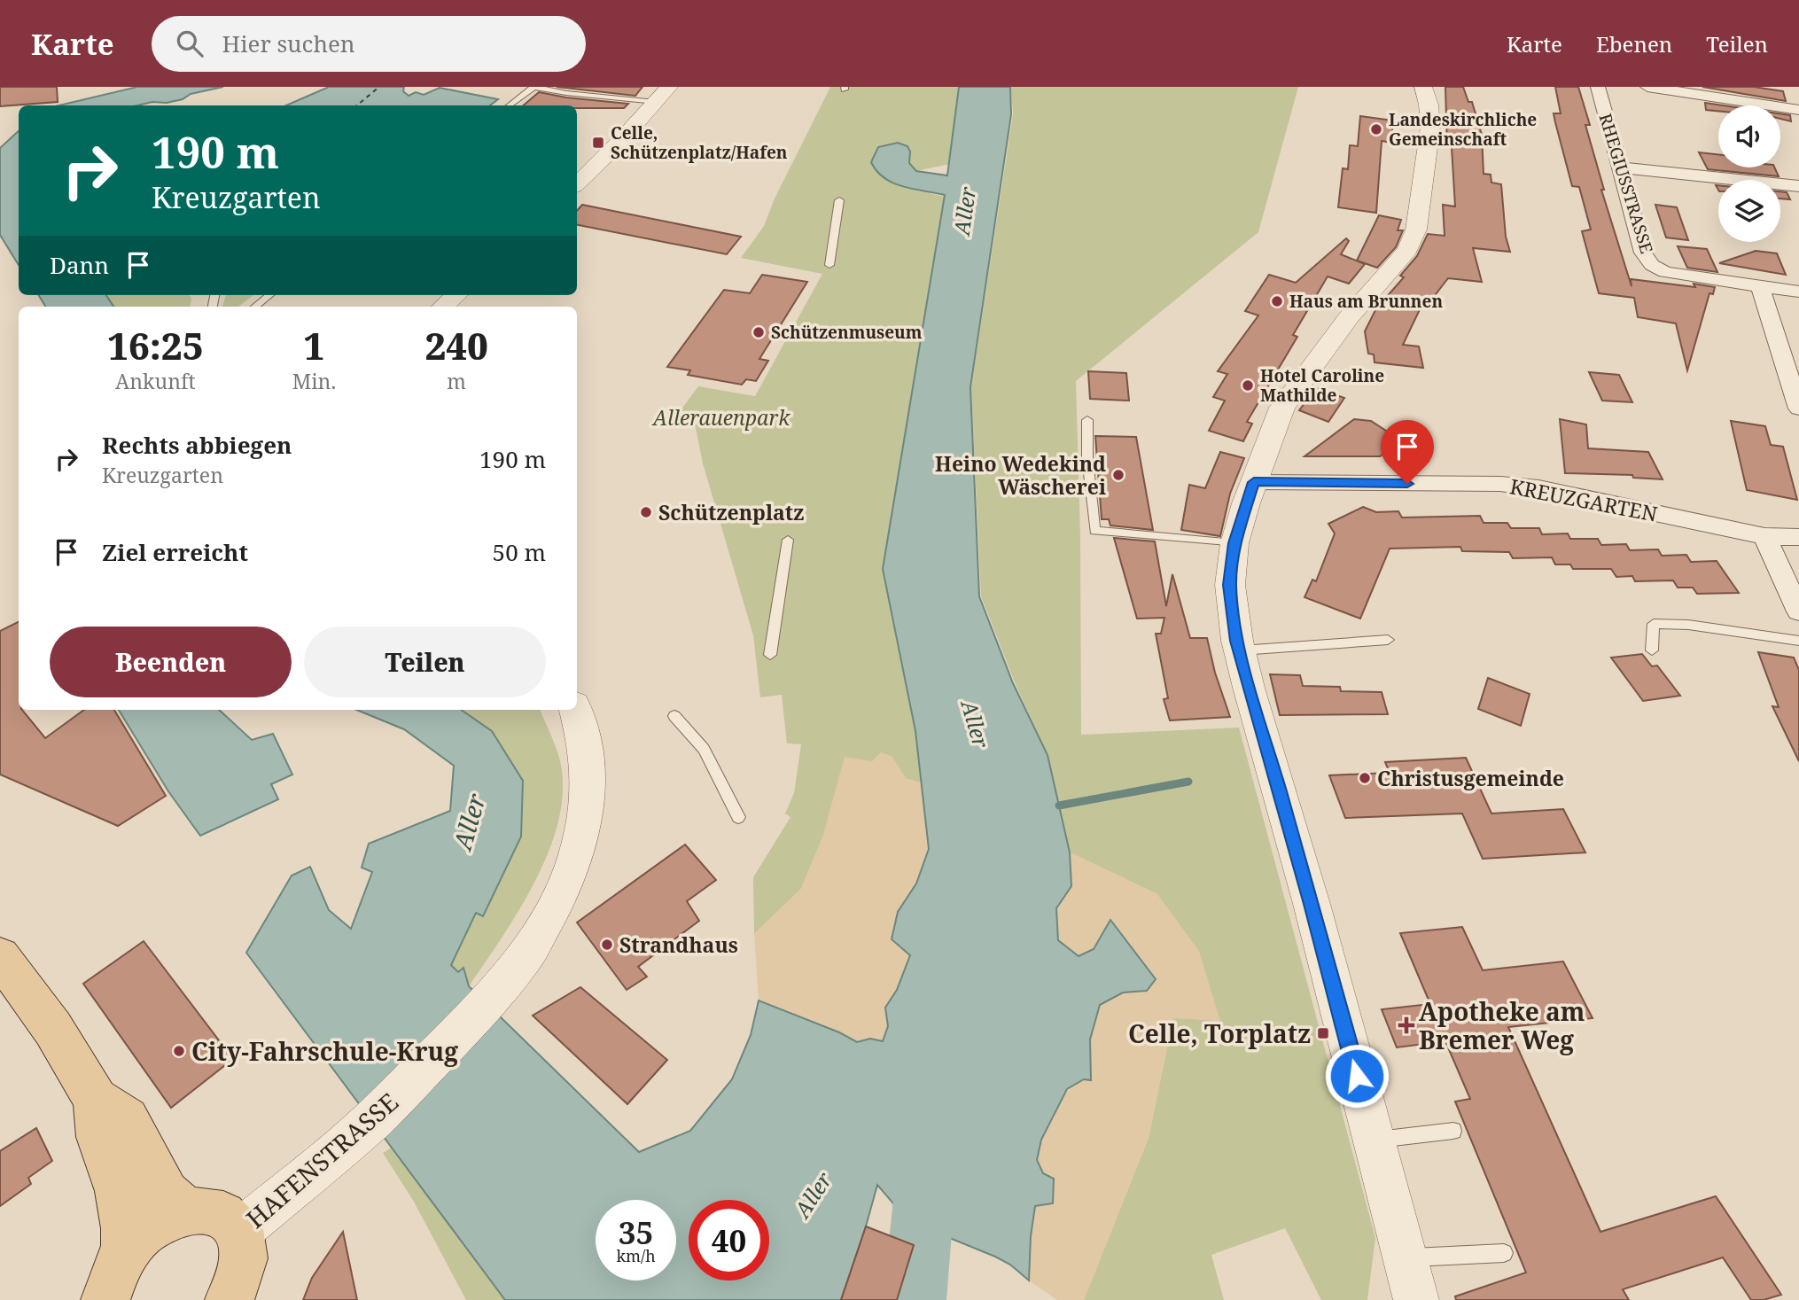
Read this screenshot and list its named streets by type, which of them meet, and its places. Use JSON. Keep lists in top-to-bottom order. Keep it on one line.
{"streets":{"street":["RHEGIUSSTRASSE","KREUZGARTEN","HAFENSTRASSE"]},"water":["Aller"],"parks":["Allerauenpark"],"places":{"other":["Landeskirchliche Gemeinschaft","Haus am Brunnen","Schützenmuseum","Hotel Caroline Mathilde","Heino Wedekind Wäscherei","Schützenplatz","Christusgemeinde","Strandhaus","City-Fahrschule-Krug"],"transit":["Celle, Schützenplatz/Hafen","Celle, Torplatz"],"health":["Apotheke am Bremer Weg"]},"page":{"header":"Karte","search":"Hier suchen","nav":["Karte","Ebenen","Teilen"],"turn":["190 m","Kreuzgarten"],"then":"Dann","eta":["16:25","Ankunft","1","Min.","240","m"],"list":[{"name":"Rechts abbiegen","note":"Kreuzgarten","value":"190 m"},{"name":"Ziel erreicht","value":"50 m"}],"buttons":["Beenden","Teilen"],"speed":"35 km/h","limit":"40"}}
